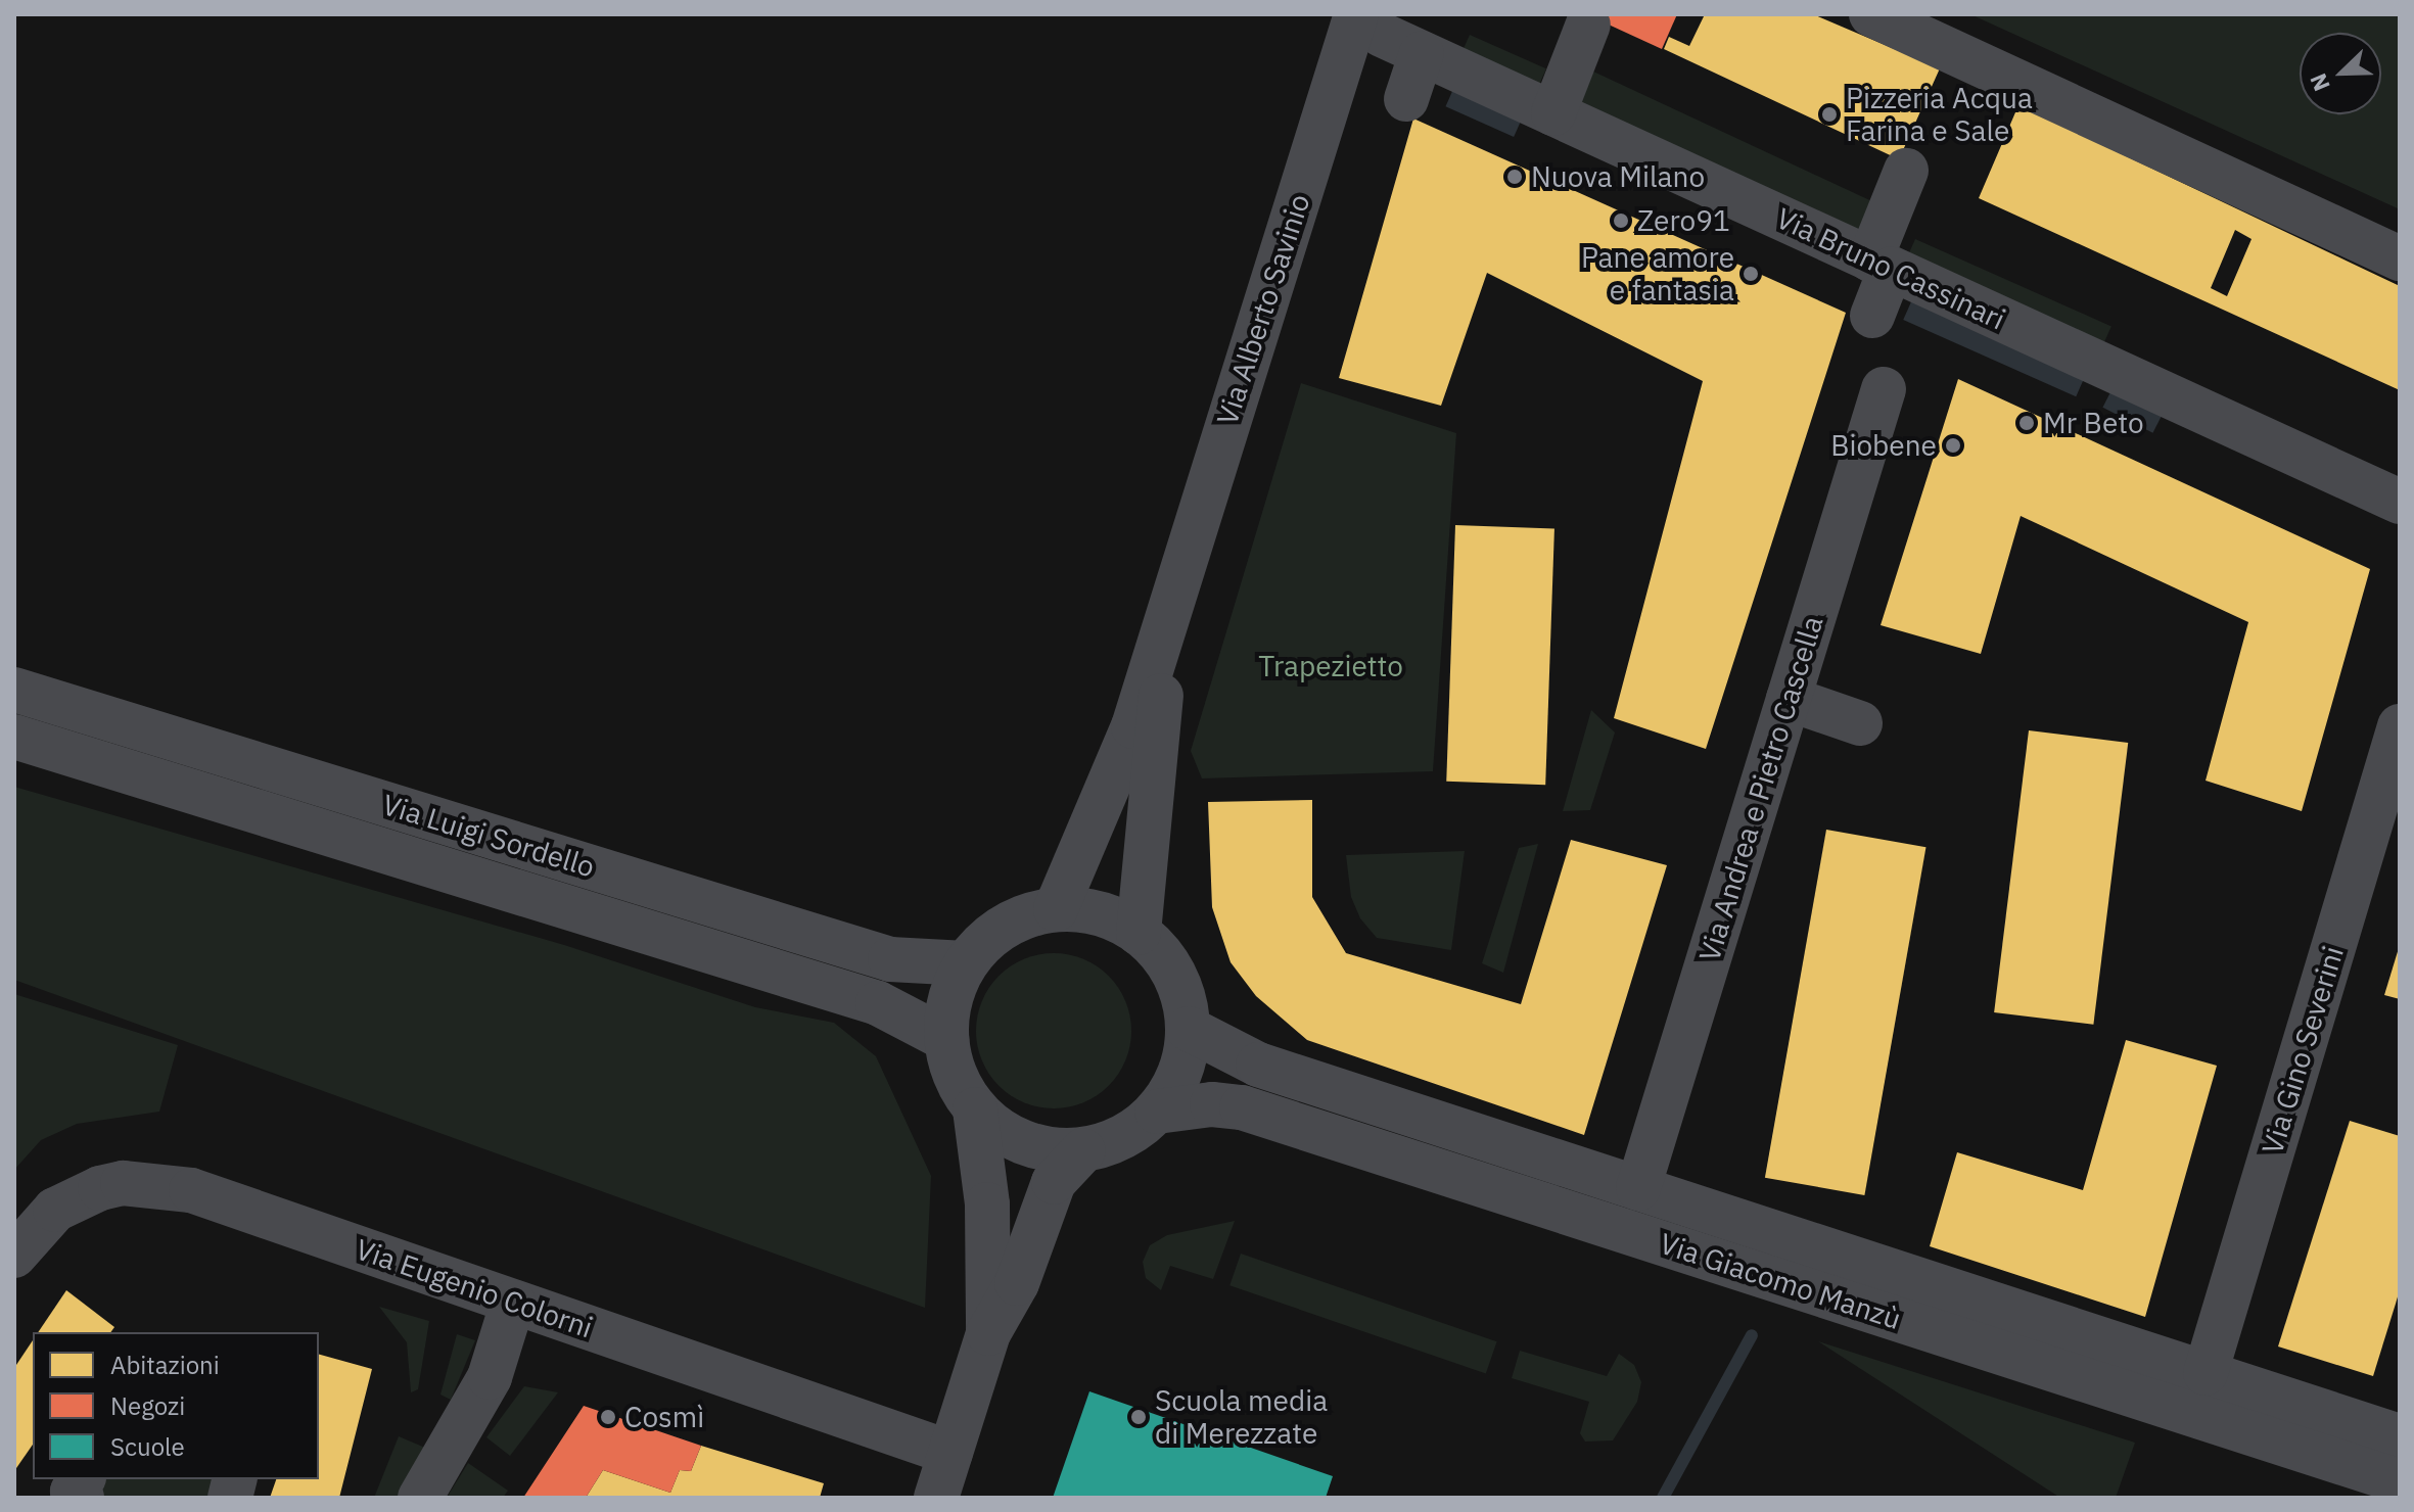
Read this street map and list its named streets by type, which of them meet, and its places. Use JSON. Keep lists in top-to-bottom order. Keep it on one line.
{"streets":{"street":["Via Bruno Cassinari","Via Alberto Savinio","Via Andrea e Pietro Cascella","Via Luigi Sordello","Via Gino Severini","Via Giacomo Manzù","Via Eugenio Colorni"]},"crossings":[["Via Bruno Cassinari","Via Alberto Savinio"],["Via Alberto Savinio","Via Luigi Sordello"],["Via Alberto Savinio","Via Giacomo Manzù"],["Via Andrea e Pietro Cascella","Via Giacomo Manzù"],["Via Luigi Sordello","Via Giacomo Manzù"],["Via Gino Severini","Via Giacomo Manzù"]],"parks":["Trapezietto"],"places":["Pizzeria Acqua Farina e Sale","Nuova Milano","Zero91","Pane amore e fantasia","Mr Beto","Biobene","Cosmì","Scuola media di Merezzate"],"legend":["Abitazioni","Negozi","Scuole"],"north":"bottom left"}
